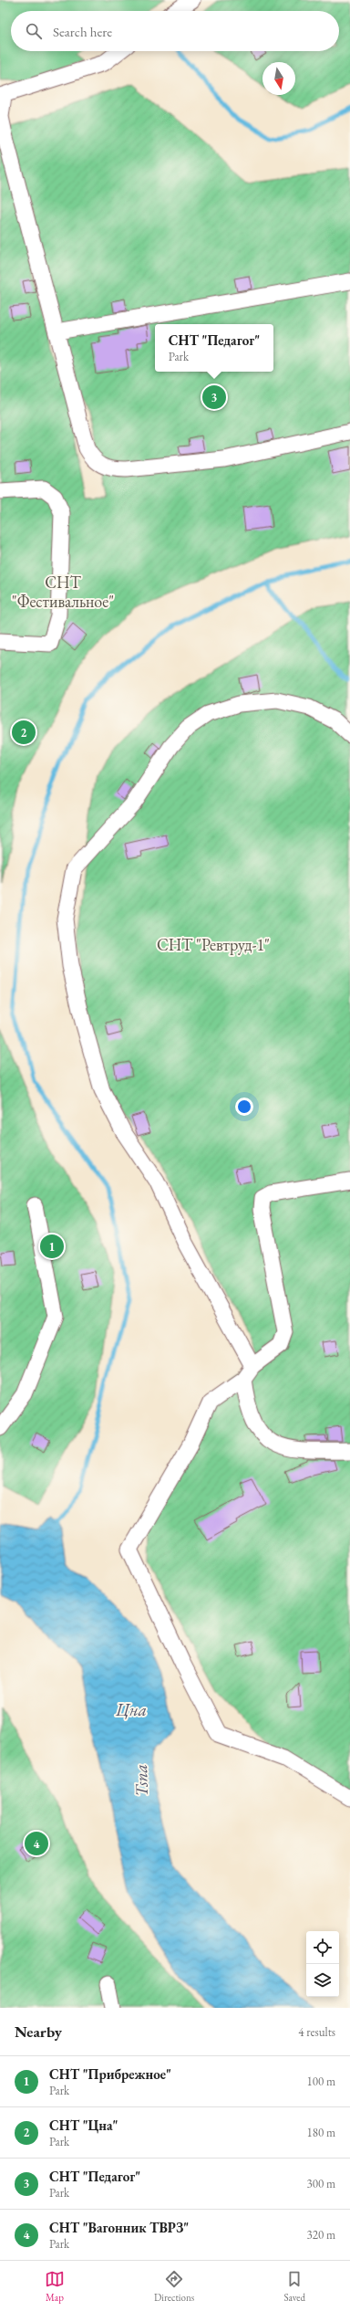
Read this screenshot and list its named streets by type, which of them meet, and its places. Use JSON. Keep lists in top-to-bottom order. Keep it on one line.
{"water":["Цна","Tsna"],"parks":["СНТ \"Фестивальное\"","СНТ \"Ревтруд-1\""],"north":"bottom","page":{"search":"Search here","popup":["СНТ \"Педагог\"","Park"],"pins":["3","2","1","4"],"heading":["Nearby","4 results"],"list":[{"mark":"1","name":"СНТ \"Прибрежное\"","note":"Park","value":"100 m"},{"mark":"2","name":"СНТ \"Цна\"","note":"Park","value":"180 m"},{"mark":"3","name":"СНТ \"Педагог\"","note":"Park","value":"300 m"},{"mark":"4","name":"СНТ \"Вагонник ТВРЗ\"","note":"Park","value":"320 m"}],"nav":["Map","Directions","Saved"]}}
